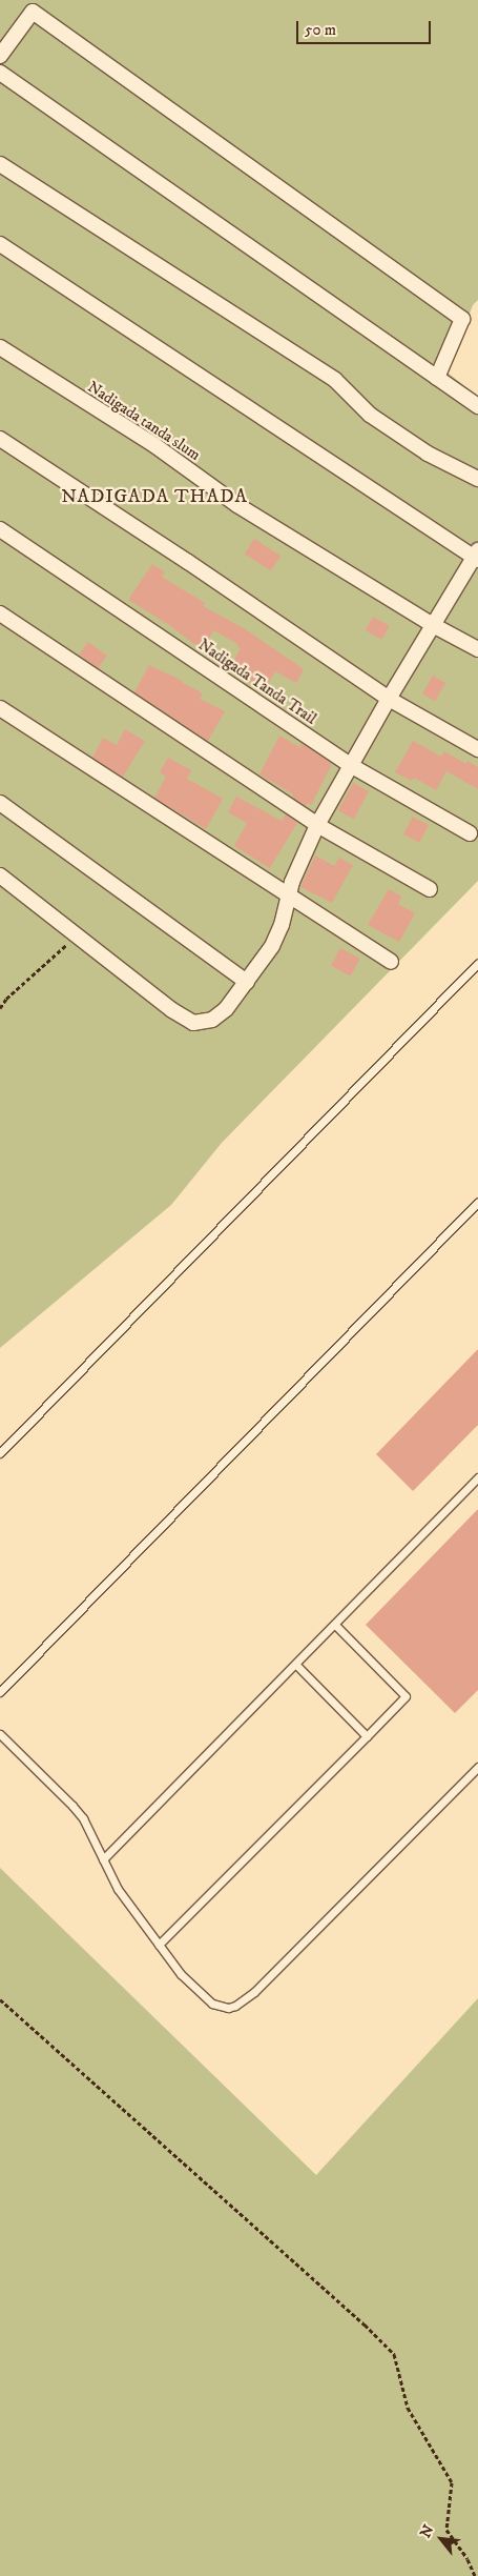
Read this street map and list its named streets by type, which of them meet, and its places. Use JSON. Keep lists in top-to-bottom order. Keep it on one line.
{"streets":{"street":["Nadigada tanda slum","Nadigada Tanda Trail"]},"districts":["NADIGADA THADA"],"scale_bar":"50 m","north":"top left"}
